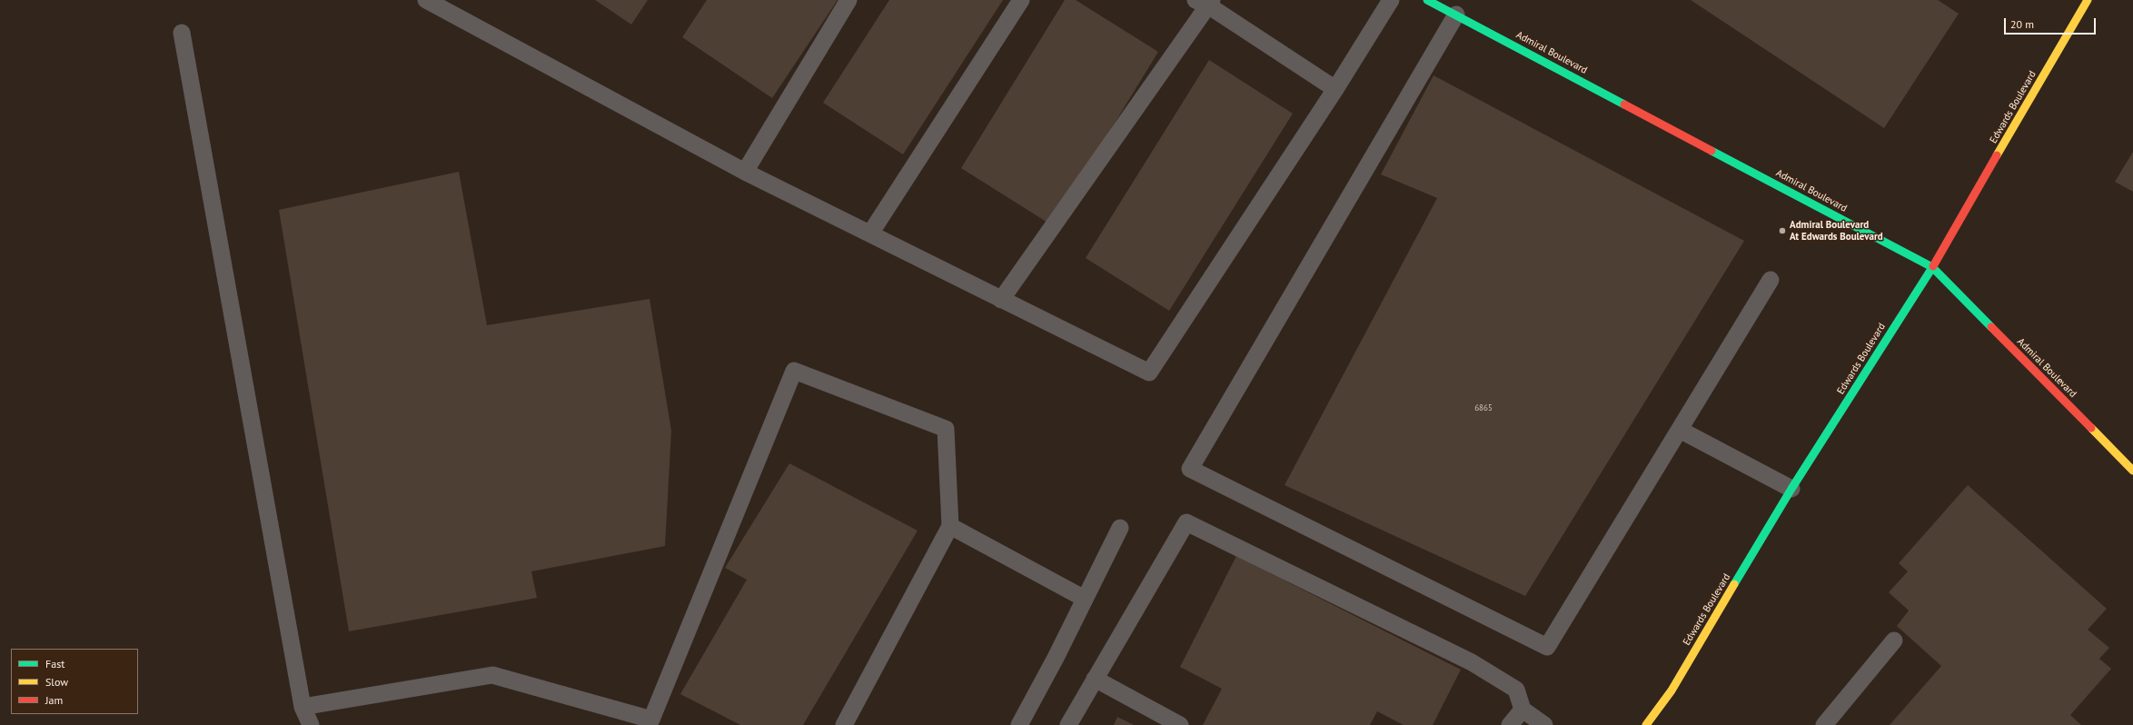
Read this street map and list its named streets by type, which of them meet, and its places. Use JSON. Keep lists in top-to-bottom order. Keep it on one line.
{"streets":{"street":["Admiral Boulevard","Edwards Boulevard"]},"crossings":[["Admiral Boulevard","Edwards Boulevard"]],"places":["Admiral Boulevard At Edwards Boulevard"],"house_numbers":["6865"],"legend":["Fast","Slow","Jam"],"scale_bar":"20 m"}
